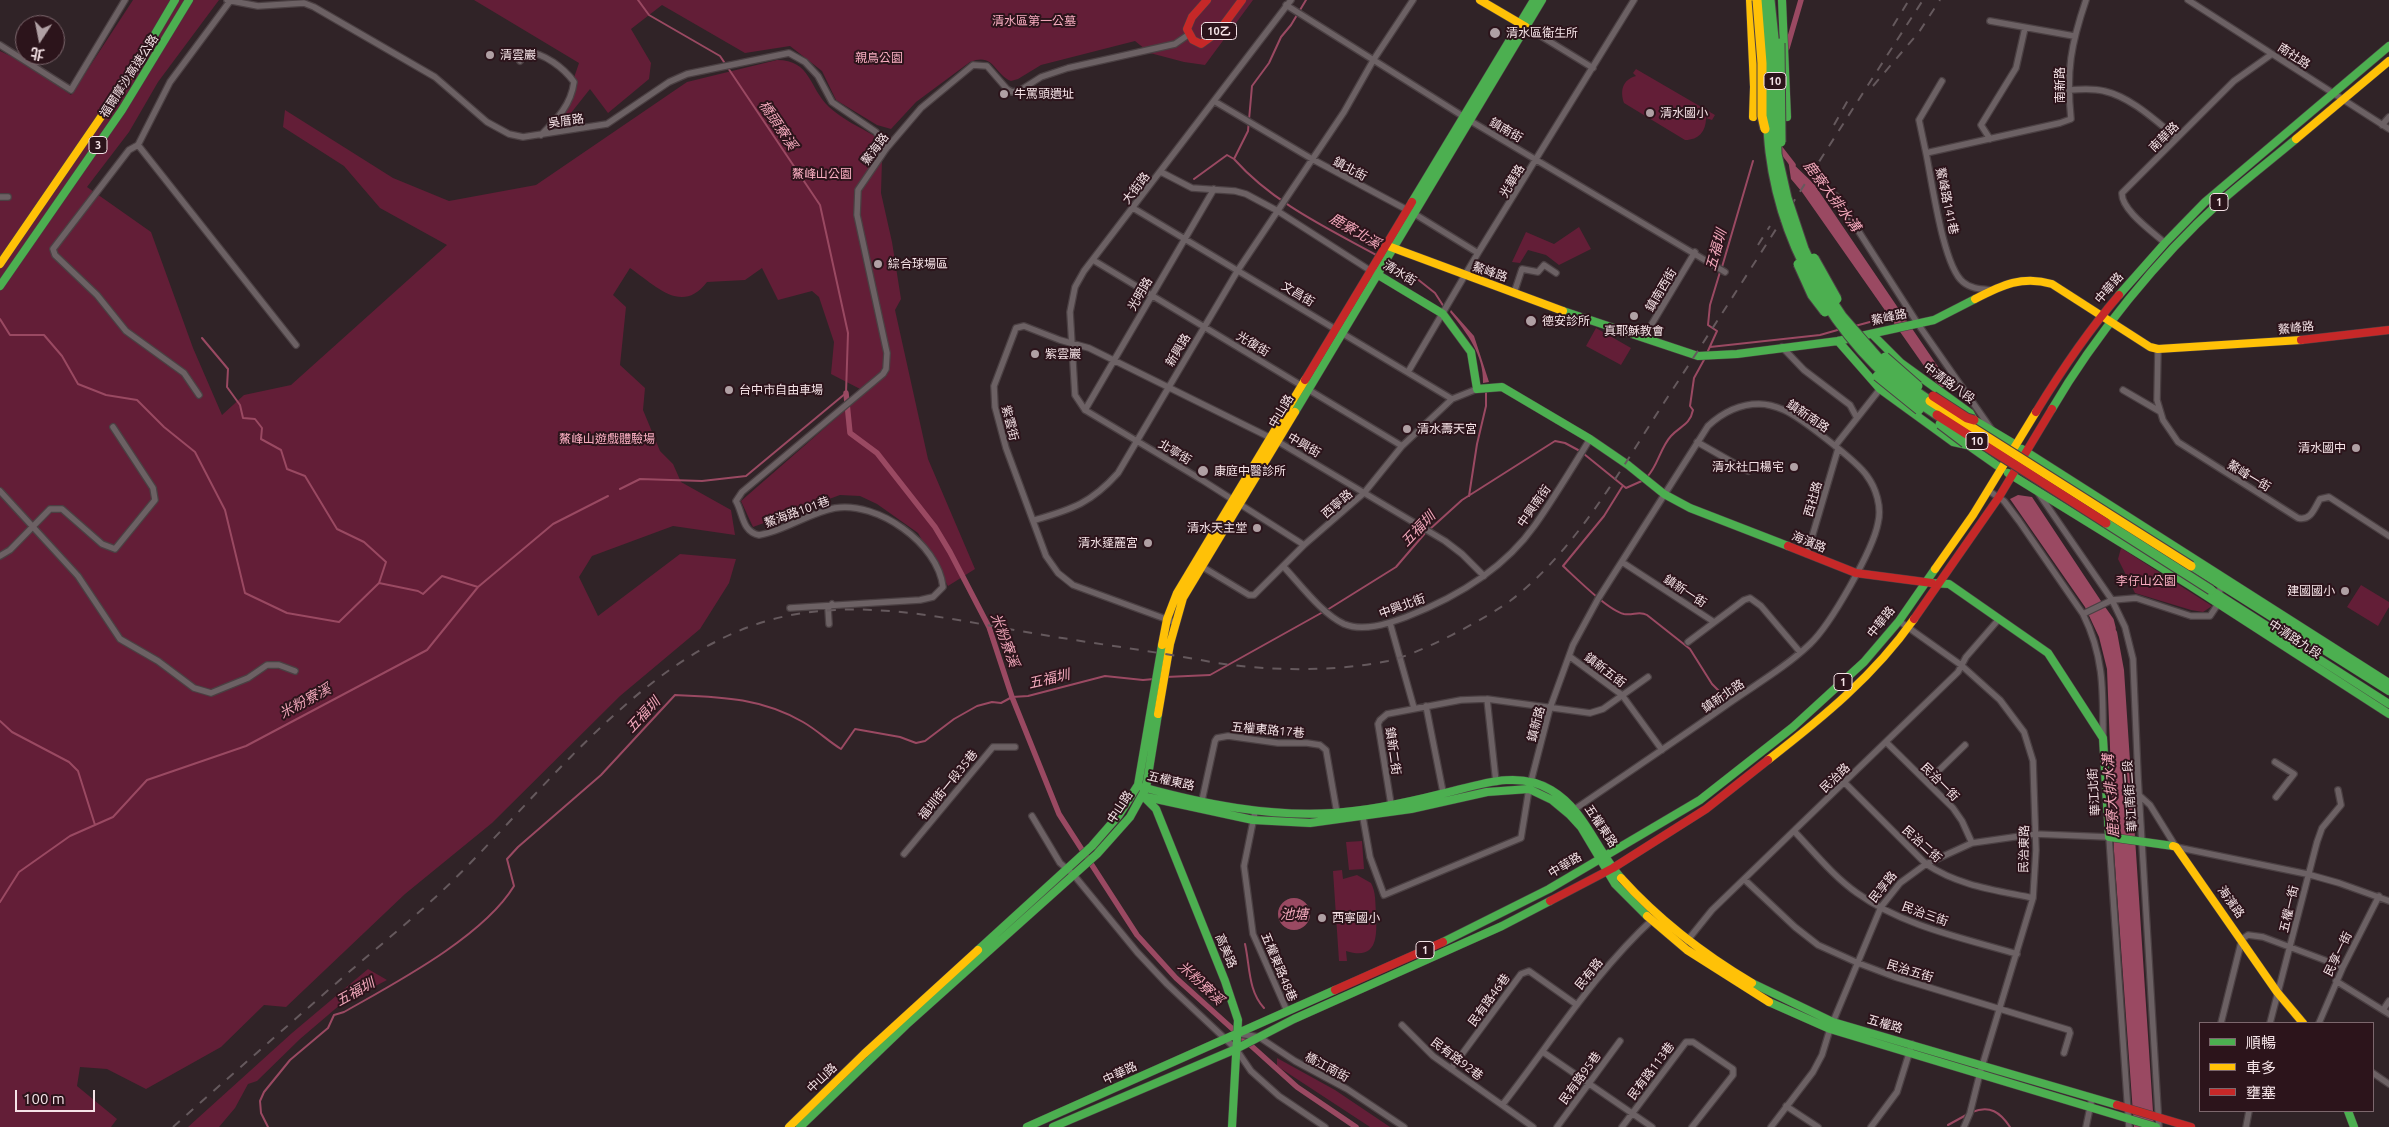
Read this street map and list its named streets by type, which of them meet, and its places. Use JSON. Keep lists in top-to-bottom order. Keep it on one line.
{"streets":{"main road":["10乙","福爾摩沙高速公路","10","3","1","鰲峰路","清水街","中華路","中清路八段","中山路","海濱路","中清路九段","五權東路","華江北街","高美路","五權路"],"street":["南社路","南新路","吳厝路","鎮南街","南華路","鰲海路","鎮北街","光華路","大街路","鰲峰路141巷","鎮南西街","光明路","文昌街","光復街","新興路","鎮新南路","紫雲街","中興街","北寧街","鰲峰一街","西社路","西寧路","中興南街","鰲海路101巷","鎮新一街","中興北街","鎮新五街","鎮新北路","鎮新路","五權東路17巷","鎮新二街","民治路","民治一街","福圳街一段35巷","華江南街二段","民治二街","民治東路","民享路","五權一街","民治三街","民享一街","五權東路48巷","民治五街","民有路","民有路46巷","民有路92巷","橋江南街","民有路113巷","民有路95巷"]},"crossings":[["10乙","鰲海路"],["南社路","南華路"],["南社路","中華路"],["10","中清路九段"],["南新路","鰲峰路141巷"],["吳厝路","鰲海路"],["鎮南街","光華路"],["鎮南街","大街路"],["鎮南街","鎮南西街"],["鎮南街","新興路"],["鎮南街","中山路"],["南華路","中華路"],["鰲海路","鰲海路101巷"],["鎮北街","光華路"],["鎮北街","大街路"],["鎮北街","新興路"],["鎮北街","中山路"],["光華路","鰲峰路"],["光華路","清水街"],["光華路","文昌街"],["大街路","清水街"],["大街路","光明路"],["大街路","文昌街"],["大街路","光復街"],["大街路","紫雲街"],["大街路","中興街"],["大街路","北寧街"],["鰲峰路141巷","鰲峰路"],["1","中華路"],["1","高美路"],["1","橋江南街"],["鰲峰路","中華路"],["鰲峰路","鎮南西街"],["鰲峰路","中清路八段"],["鰲峰路","中山路"],["鰲峰路","鰲峰一街"],["清水街","光明路"],["清水街","新興路"],["清水街","中山路"],["清水街","西寧路"],["清水街","海濱路"],["中華路","中清路八段"],["中華路","海濱路"],["中華路","中清路九段"],["中華路","五權東路"],["中華路","華江北街"],["中華路","民治東路"],["中華路","高美路"],["中華路","五權東路48巷"],["中華路","五權路"],["中華路","橋江南街"],["光明路","文昌街"],["光明路","光復街"],["光明路","中興街"],["光明路","北寧街"],["文昌街","新興路"],["文昌街","中山路"],["文昌街","西寧路"],["光復街","新興路"],["光復街","中山路"],["光復街","西寧路"],["新興路","紫雲街"],["新興路","中興街"],["新興路","北寧街"],["中清路八段","中清路九段"],["中山路","中興街"],["中山路","北寧街"],["中山路","西寧路"],["中山路","五權東路"],["中山路","高美路"],["鎮新南路","西社路"],["鎮新南路","海濱路"],["鎮新南路","鎮新北路"],["鎮新南路","鎮新路"],["紫雲街","中興街"],["中興街","西寧路"],["中興街","中興南街"],["中興街","中興北街"],["北寧街","西寧路"],["西社路","海濱路"],["西寧路","海濱路"],["西寧路","中興北街"],["中興南街","海濱路"],["中興南街","中興北街"],["海濱路","鎮新北路"],["海濱路","鎮新路"],["海濱路","華江南街二段"],["海濱路","五權一街"],["鎮新一街","鎮新北路"],["鎮新一街","鎮新路"],["中清路九段","華江南街二段"],["鎮新五街","鎮新北路"],["鎮新五街","鎮新路"],["鎮新五街","鎮新二街"],["鎮新北路","五權東路"],["鎮新路","鎮新二街"],["鎮新路","五權東路"],["五權東路17巷","五權東路"],["鎮新二街","五權東路"],["民治路","民治一街"],["民治路","民治二街"],["民治路","民治東路"],["民治路","民治三街"],["民治路","民治五街"],["民治路","五權路"],["五權東路","高美路"],["五權東路","五權東路48巷"],["五權東路","五權路"],["民治一街","民享路"],["華江北街","民享路"],["華江北街","五權路"],["華江南街二段","五權路"],["民治二街","民治東路"],["民治二街","民享路"],["民治東路","民享路"],["民治東路","民治三街"],["民治東路","民治五街"],["民治東路","五權路"],["民享路","民治三街"],["民享路","民治五街"],["民享路","五權路"],["高美路","橋江南街"],["民有路","民有路46巷"],["民有路","五權路"],["民有路","民有路92巷"],["民有路46巷","民有路92巷"]],"water":["橋頭寮溪","鹿寮大排水溝","鹿寮北溪","五福圳","米粉寮溪","池塘"],"parks":["清水區第一公墓","親鳥公園","鰲峰山公園","鰲峰山遊戲體驗場","李仔山公園"],"places":["清水區衛生所","清雲巖","牛罵頭遺址","清水國小","綜合球場區","真耶穌教會","德安診所","紫雲巖","台中市自由車場","清水壽天宮","清水國中","清水社口楊宅","康庭中醫診所","清水天主堂","清水蓬麓宮","建國國小","西寧國小"],"legend":["順暢","車多","壅塞"],"scale_bar":"100 m","north":"bottom"}
